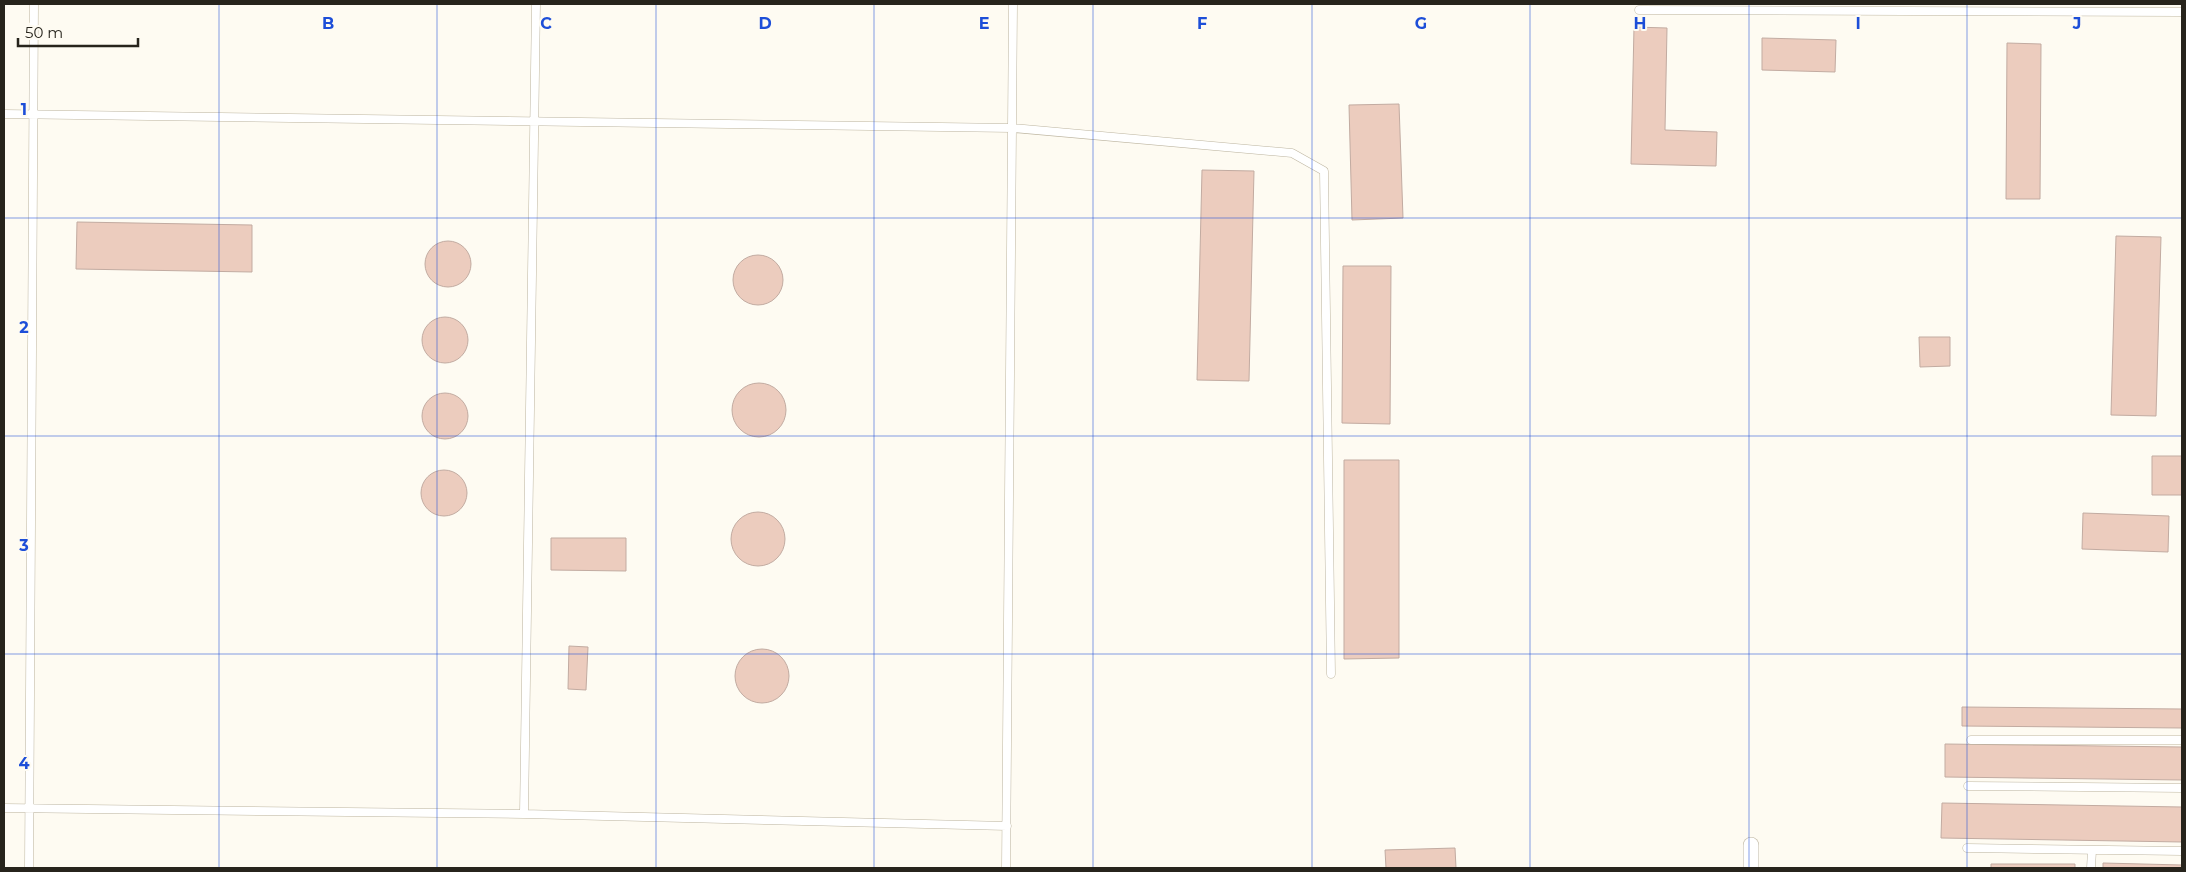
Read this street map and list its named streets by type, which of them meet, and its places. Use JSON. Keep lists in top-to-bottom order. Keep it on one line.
{"scale_bar":"50 m","grid":{"columns":["B","C","D","E","F","G","H","I","J"],"rows":["1","2","3","4"]}}
